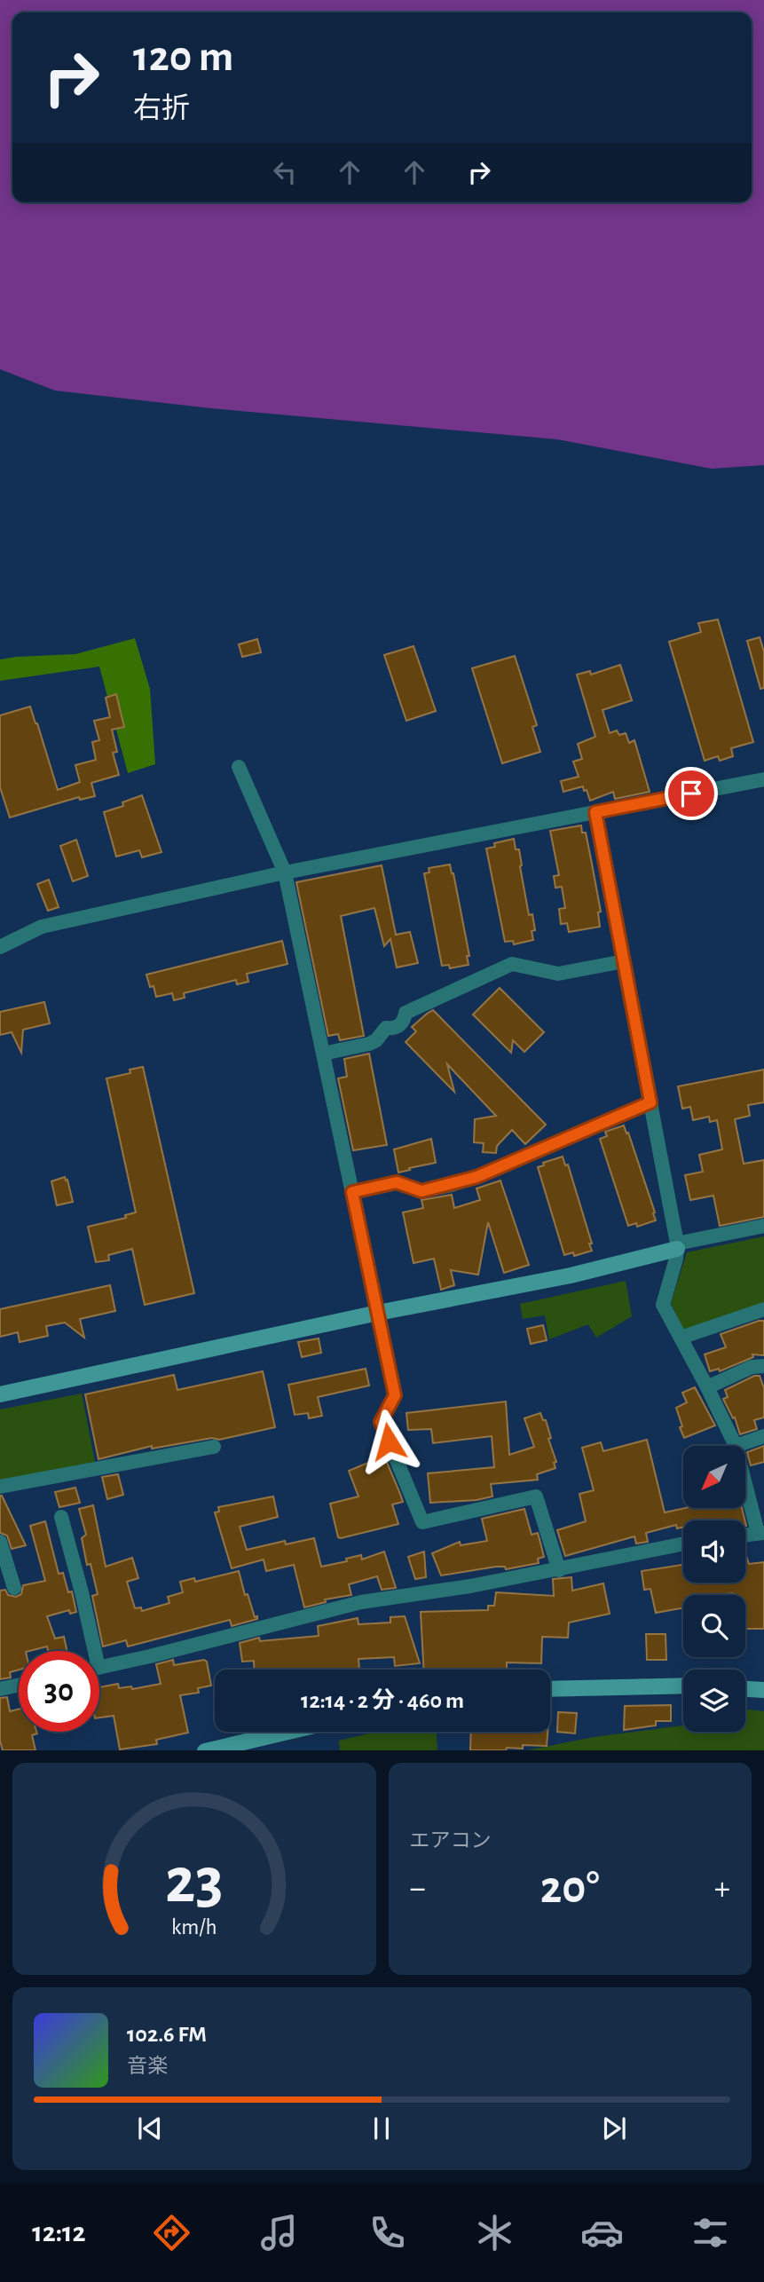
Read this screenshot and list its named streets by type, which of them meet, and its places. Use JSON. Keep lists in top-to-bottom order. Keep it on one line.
{"north":"bottom left","page":{"turn":["120 m","右折"],"limit":"30","trip":"12:14 · 2 分 · 460 m","tile":"エアコン","heat":["−","20°","+"],"song":["102.6 FM","音楽"],"tabs":"12:12","gauge":["23","km/h"]}}
